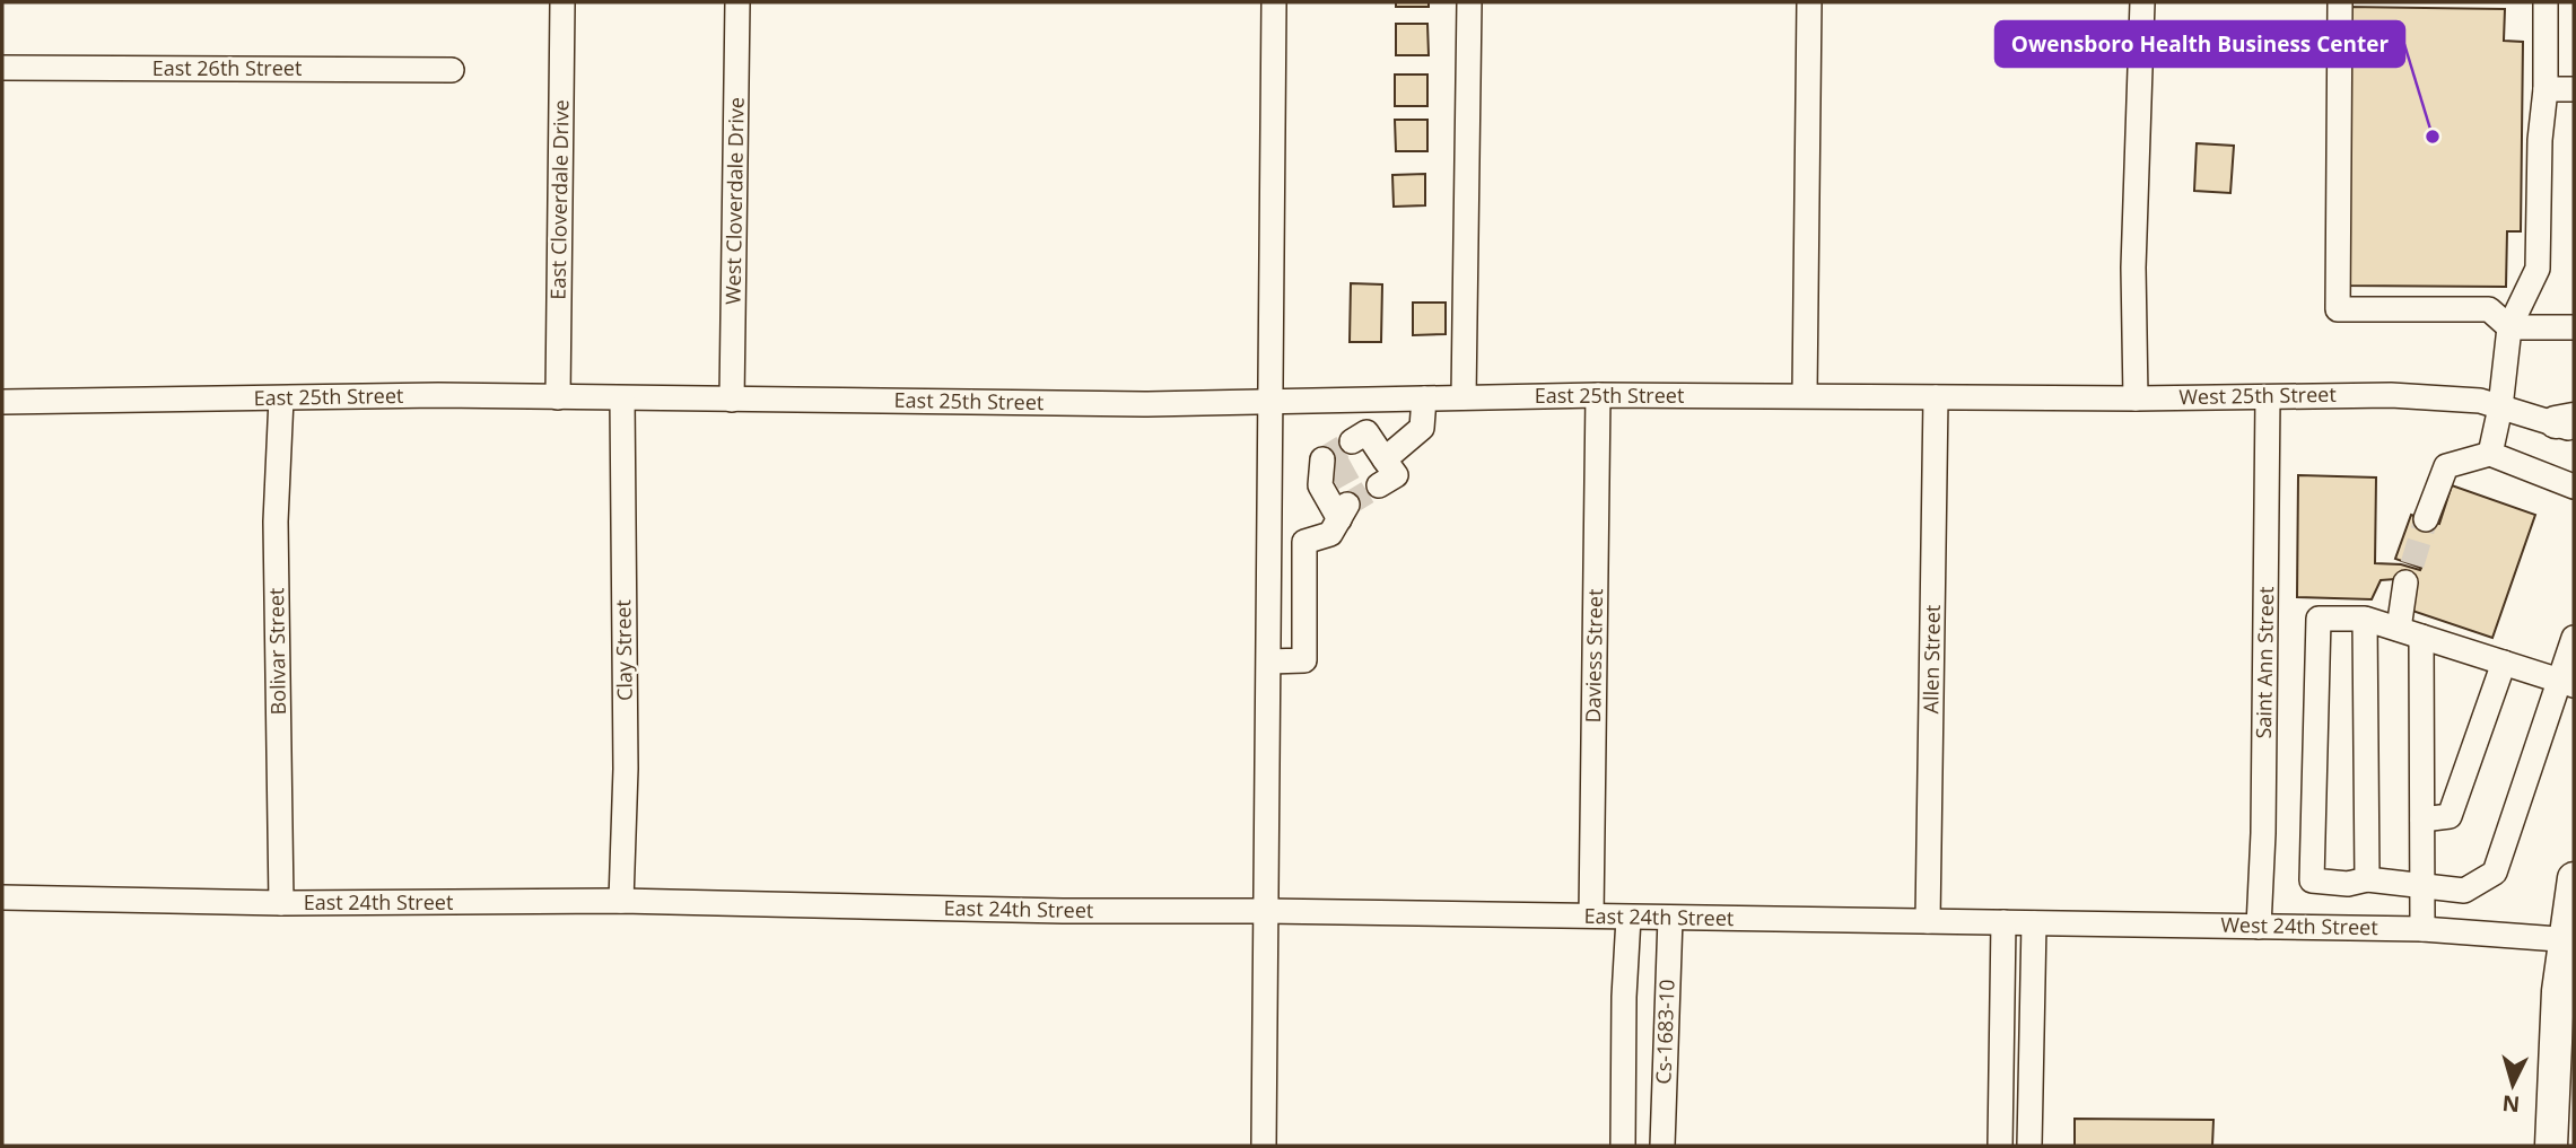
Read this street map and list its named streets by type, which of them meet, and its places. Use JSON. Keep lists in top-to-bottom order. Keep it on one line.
{"streets":{"street":["East 26th Street","East Cloverdale Drive","West Cloverdale Drive","East 25th Street","West 25th Street","Clay Street","Bolivar Street","Daviess Street","Allen Street","Saint Ann Street","East 24th Street","West 24th Street","Cs-1683-10"]},"crossings":[["East Cloverdale Drive","East 25th Street"],["West Cloverdale Drive","East 25th Street"],["East 25th Street","West 25th Street"],["East 25th Street","Clay Street"],["East 25th Street","Bolivar Street"],["East 25th Street","Daviess Street"],["East 25th Street","Allen Street"],["West 25th Street","Allen Street"],["West 25th Street","Saint Ann Street"],["Clay Street","East 24th Street"],["Bolivar Street","East 24th Street"],["Daviess Street","East 24th Street"],["Allen Street","East 24th Street"],["Saint Ann Street","West 24th Street"],["East 24th Street","West 24th Street"],["East 24th Street","Cs-1683-10"]],"places":["Owensboro Health Business Center"],"north":"bottom"}
